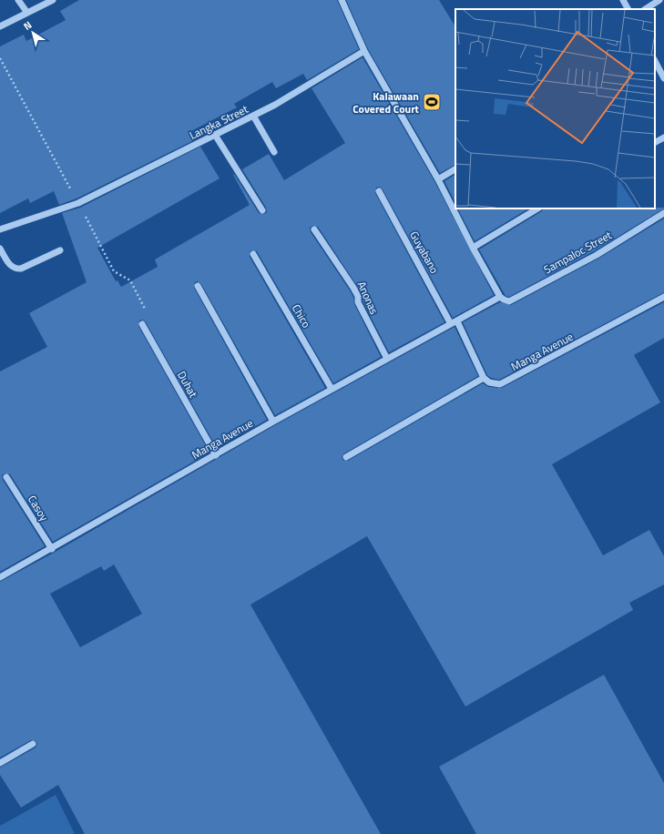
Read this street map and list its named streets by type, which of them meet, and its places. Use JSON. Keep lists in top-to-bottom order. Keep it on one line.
{"streets":{"street":["Langka Street","Guyabano","Sampaloc Street","Anonas","Chico","Manga Avenue","Duhat","Casoy"]},"crossings":[["Guyabano","Manga Avenue"],["Sampaloc Street","Manga Avenue"],["Anonas","Manga Avenue"],["Chico","Manga Avenue"],["Manga Avenue","Duhat"],["Manga Avenue","Casoy"]],"places":{"sports":["Kalawaan Covered Court"]},"north":"top left"}
